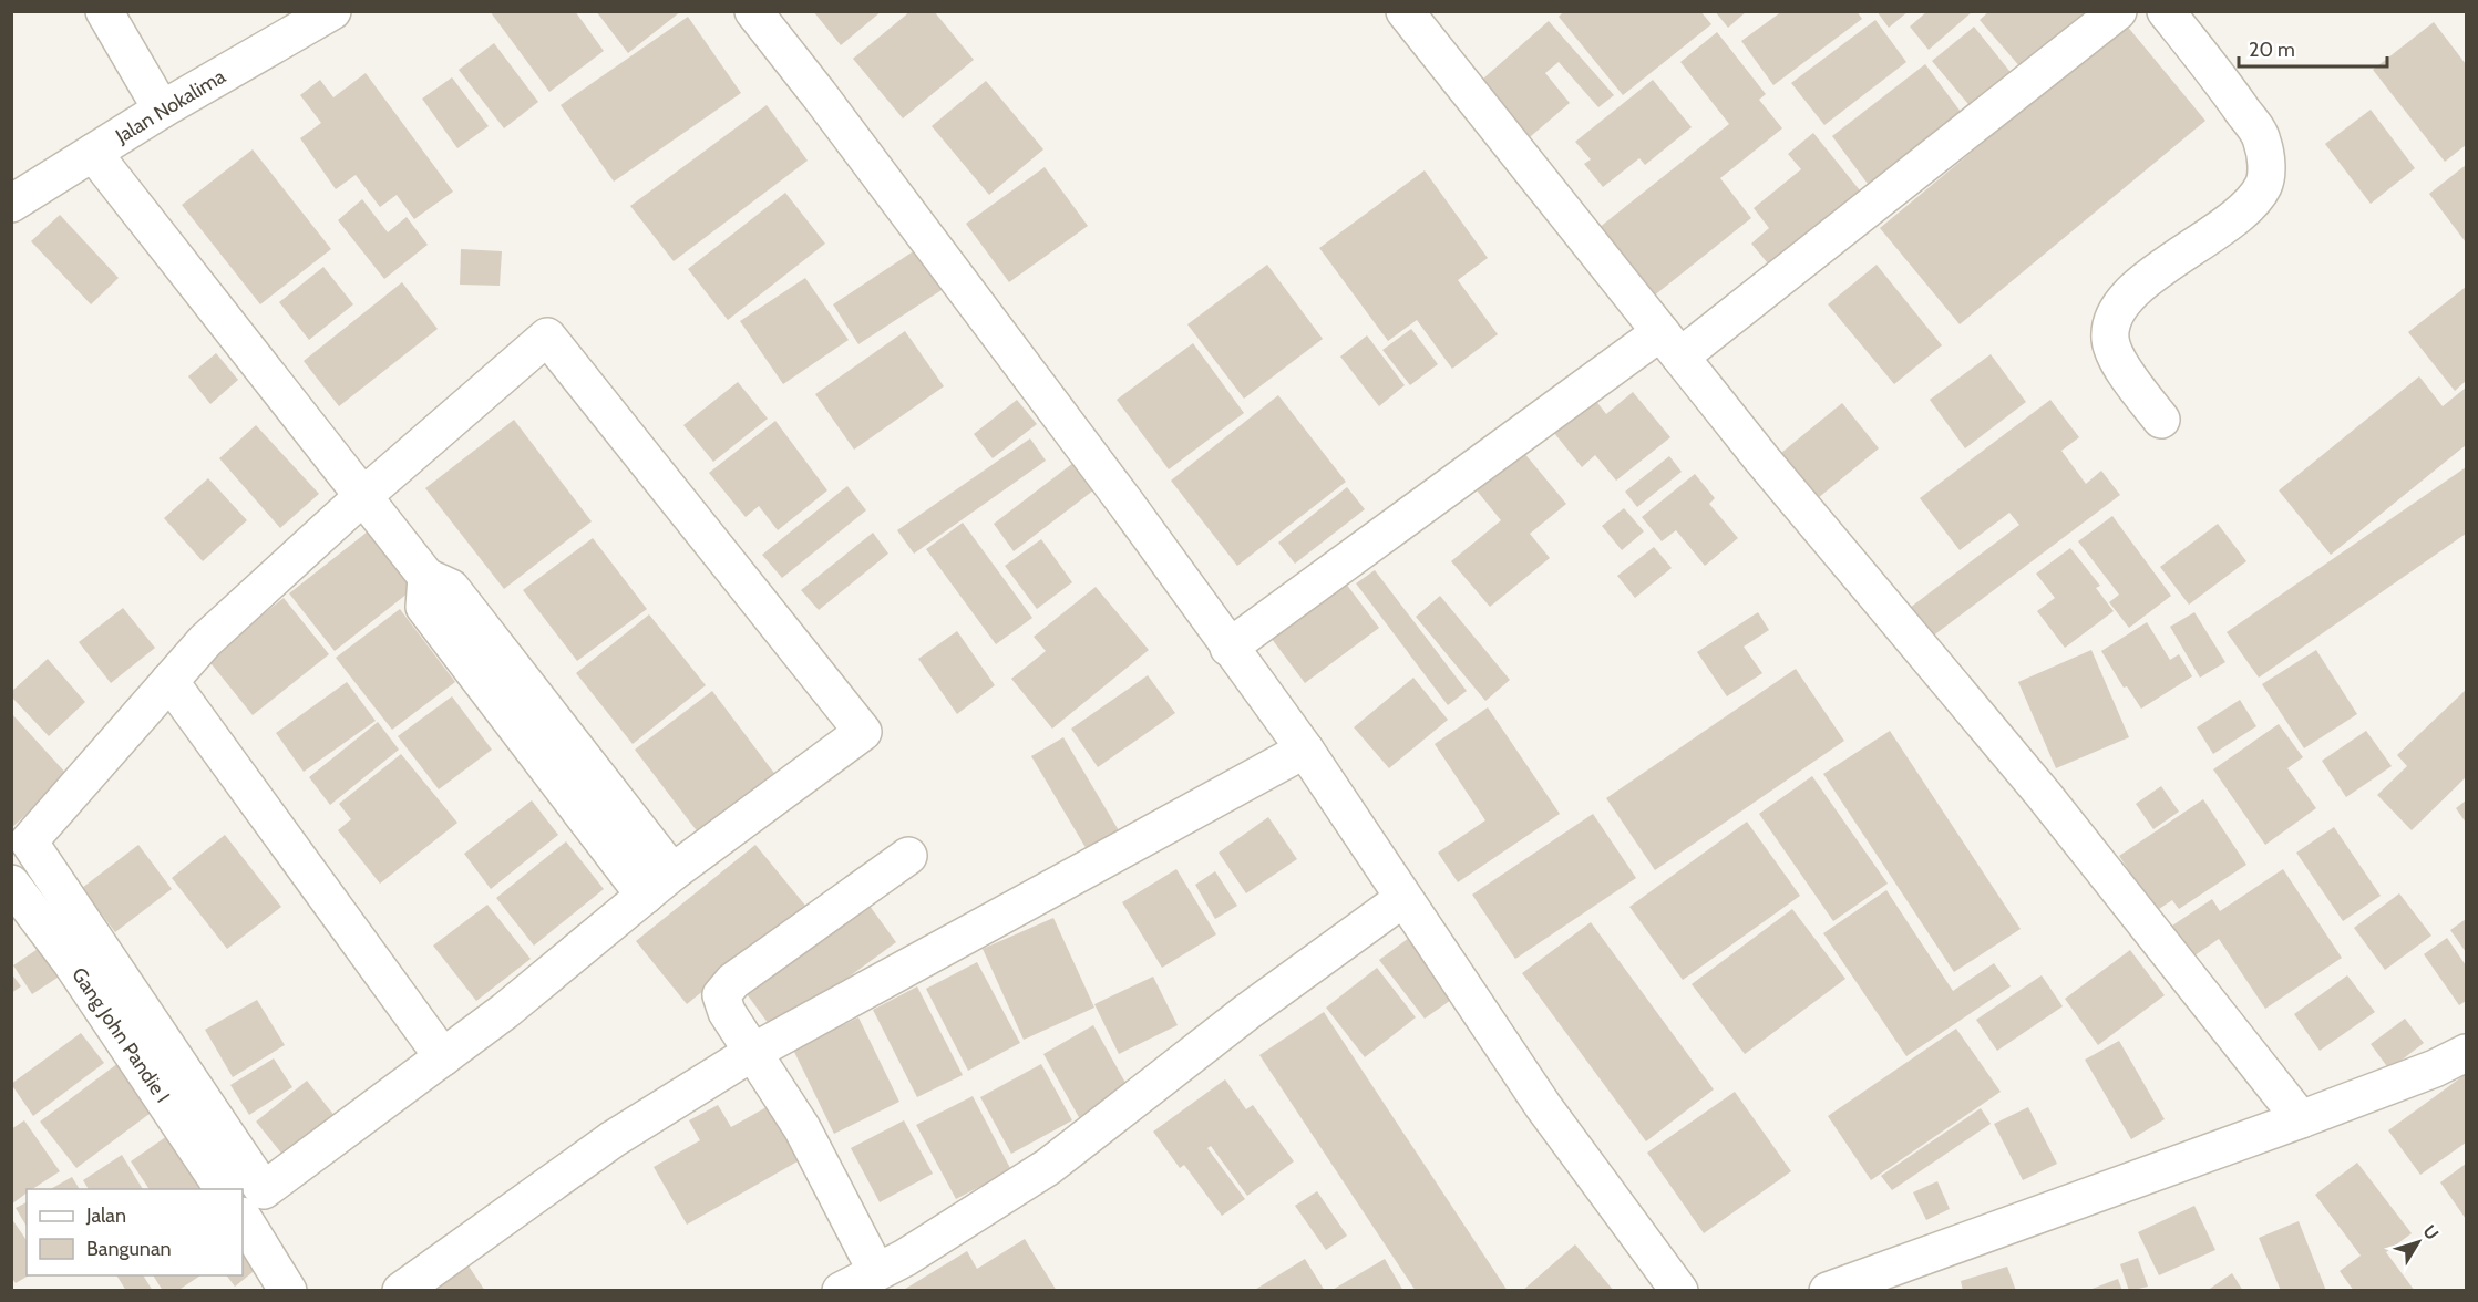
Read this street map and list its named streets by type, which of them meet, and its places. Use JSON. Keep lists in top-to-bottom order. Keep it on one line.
{"streets":{"street":["Jalan Nokalima","Gang John Pandie I"]},"legend":["Jalan","Bangunan"],"scale_bar":"20 m","north":"top right"}
